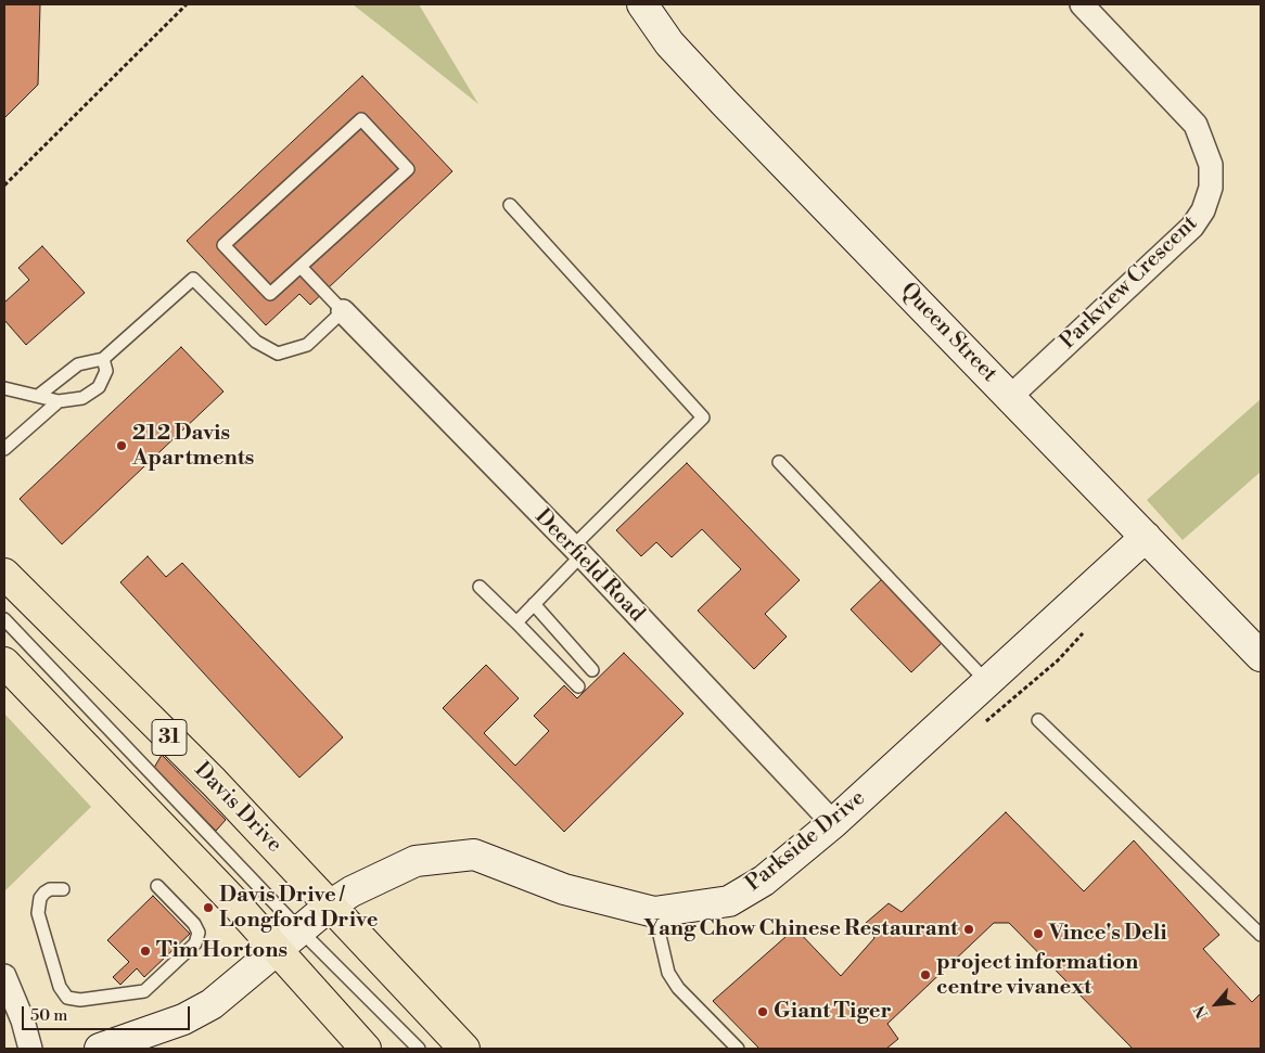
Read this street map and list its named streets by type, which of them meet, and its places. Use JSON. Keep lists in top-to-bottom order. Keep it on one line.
{"streets":{"main road":["31","Davis Drive"],"street":["Parkview Crescent","Queen Street","Deerfield Road","Parkside Drive"]},"crossings":[["Parkview Crescent","Queen Street"],["Queen Street","Parkside Drive"],["Deerfield Road","Parkside Drive"],["Davis Drive","Parkside Drive"]],"places":["212 Davis Apartments","Davis Drive / Longford Drive","Yang Chow Chinese Restaurant","Vince's Deli","Tim Hortons","project information centre vivanext","Giant Tiger"],"scale_bar":"50 m","north":"bottom left"}
